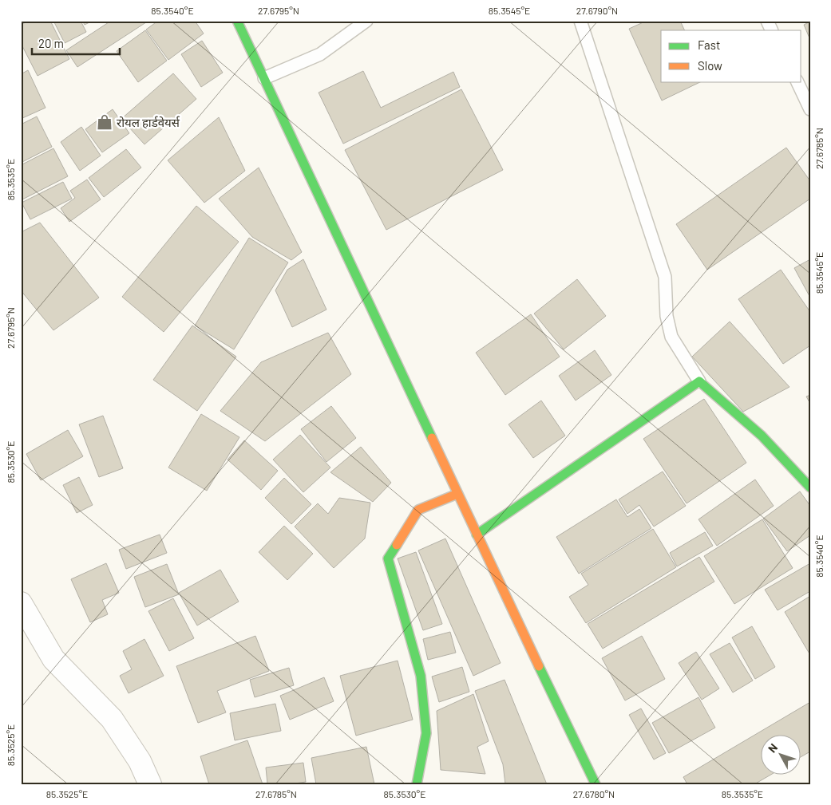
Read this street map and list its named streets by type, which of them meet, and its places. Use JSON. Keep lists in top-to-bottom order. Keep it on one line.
{"places":{"shop":["रोयल हार्डवेयर्स"]},"legend":["Fast","Slow"],"scale_bar":"20 m","north":"top left","coordinates":["85.3540°E","27.6795°N","85.3545°E","27.6790°N","27.6785°N","85.3535°E","85.3530°E","85.3525°E","27.6780°N"]}
